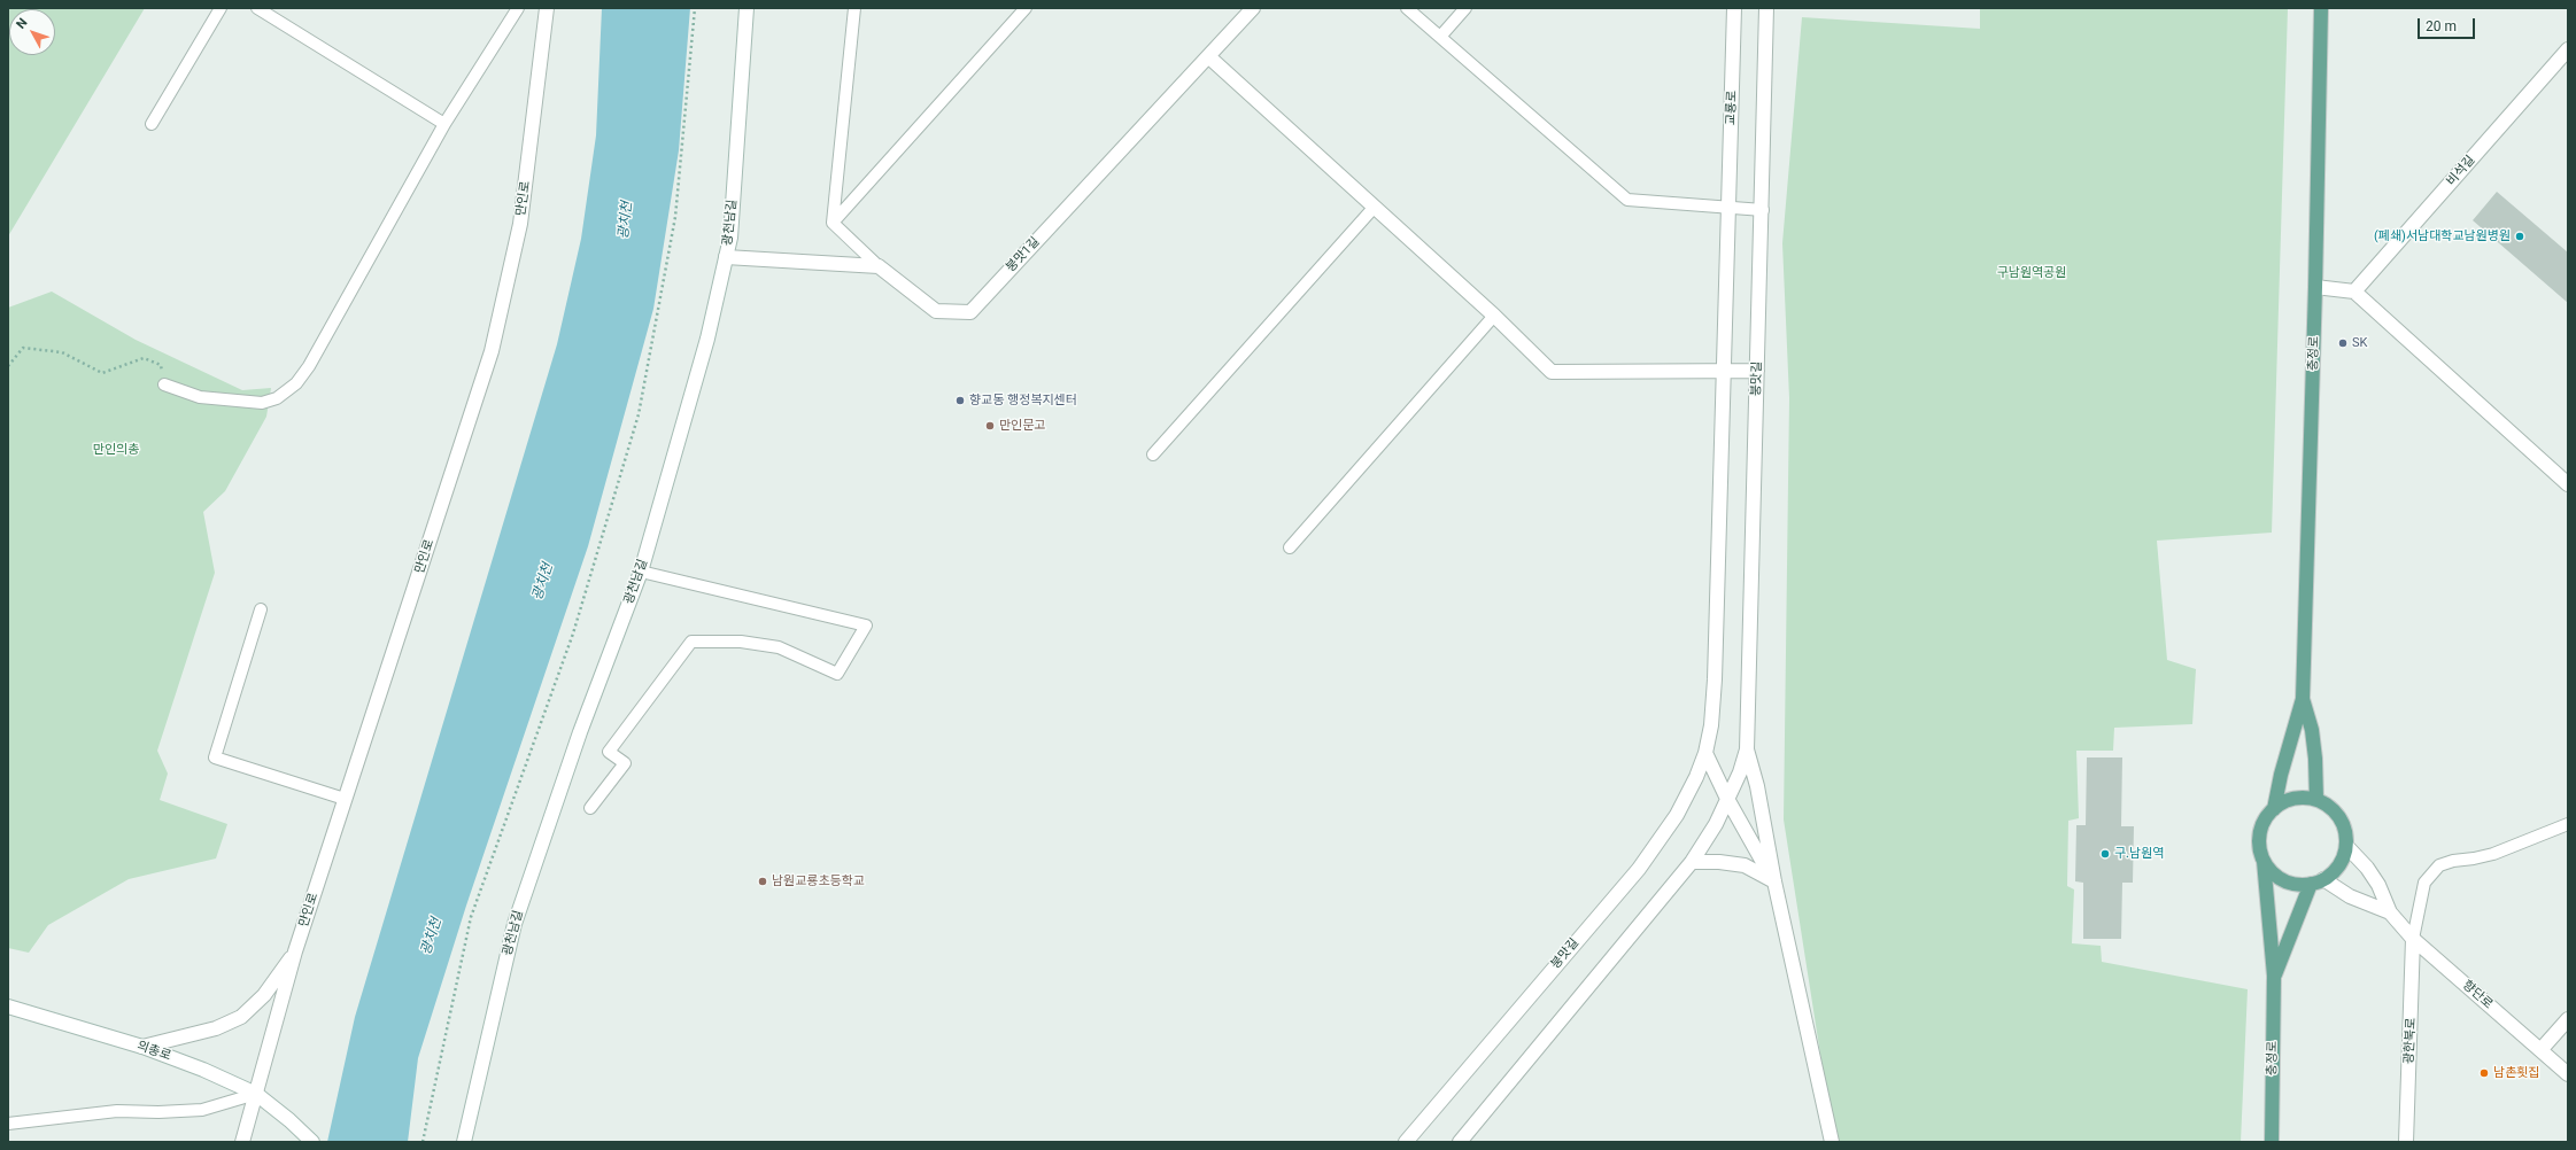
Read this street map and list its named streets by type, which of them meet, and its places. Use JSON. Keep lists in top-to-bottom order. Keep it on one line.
{"streets":{"main road":["충정로"],"street":["교룡로","비석길","만인로","광천남길","붕맛1길","붕맛길","향단로","광한북로","의총로"]},"crossings":[["교룡로","붕맛길"],["만인로","의총로"],["충정로","향단로"],["향단로","광한북로"]],"water":["광치천"],"parks":["구남원역공원","만인의총"],"places":["(폐쇄)서남대학교남원병원","SK","향교동 행정복지센터","만인문고","구.남원역","남원교룡초등학교","남촌횟집"],"scale_bar":"20 m","north":"top left"}
